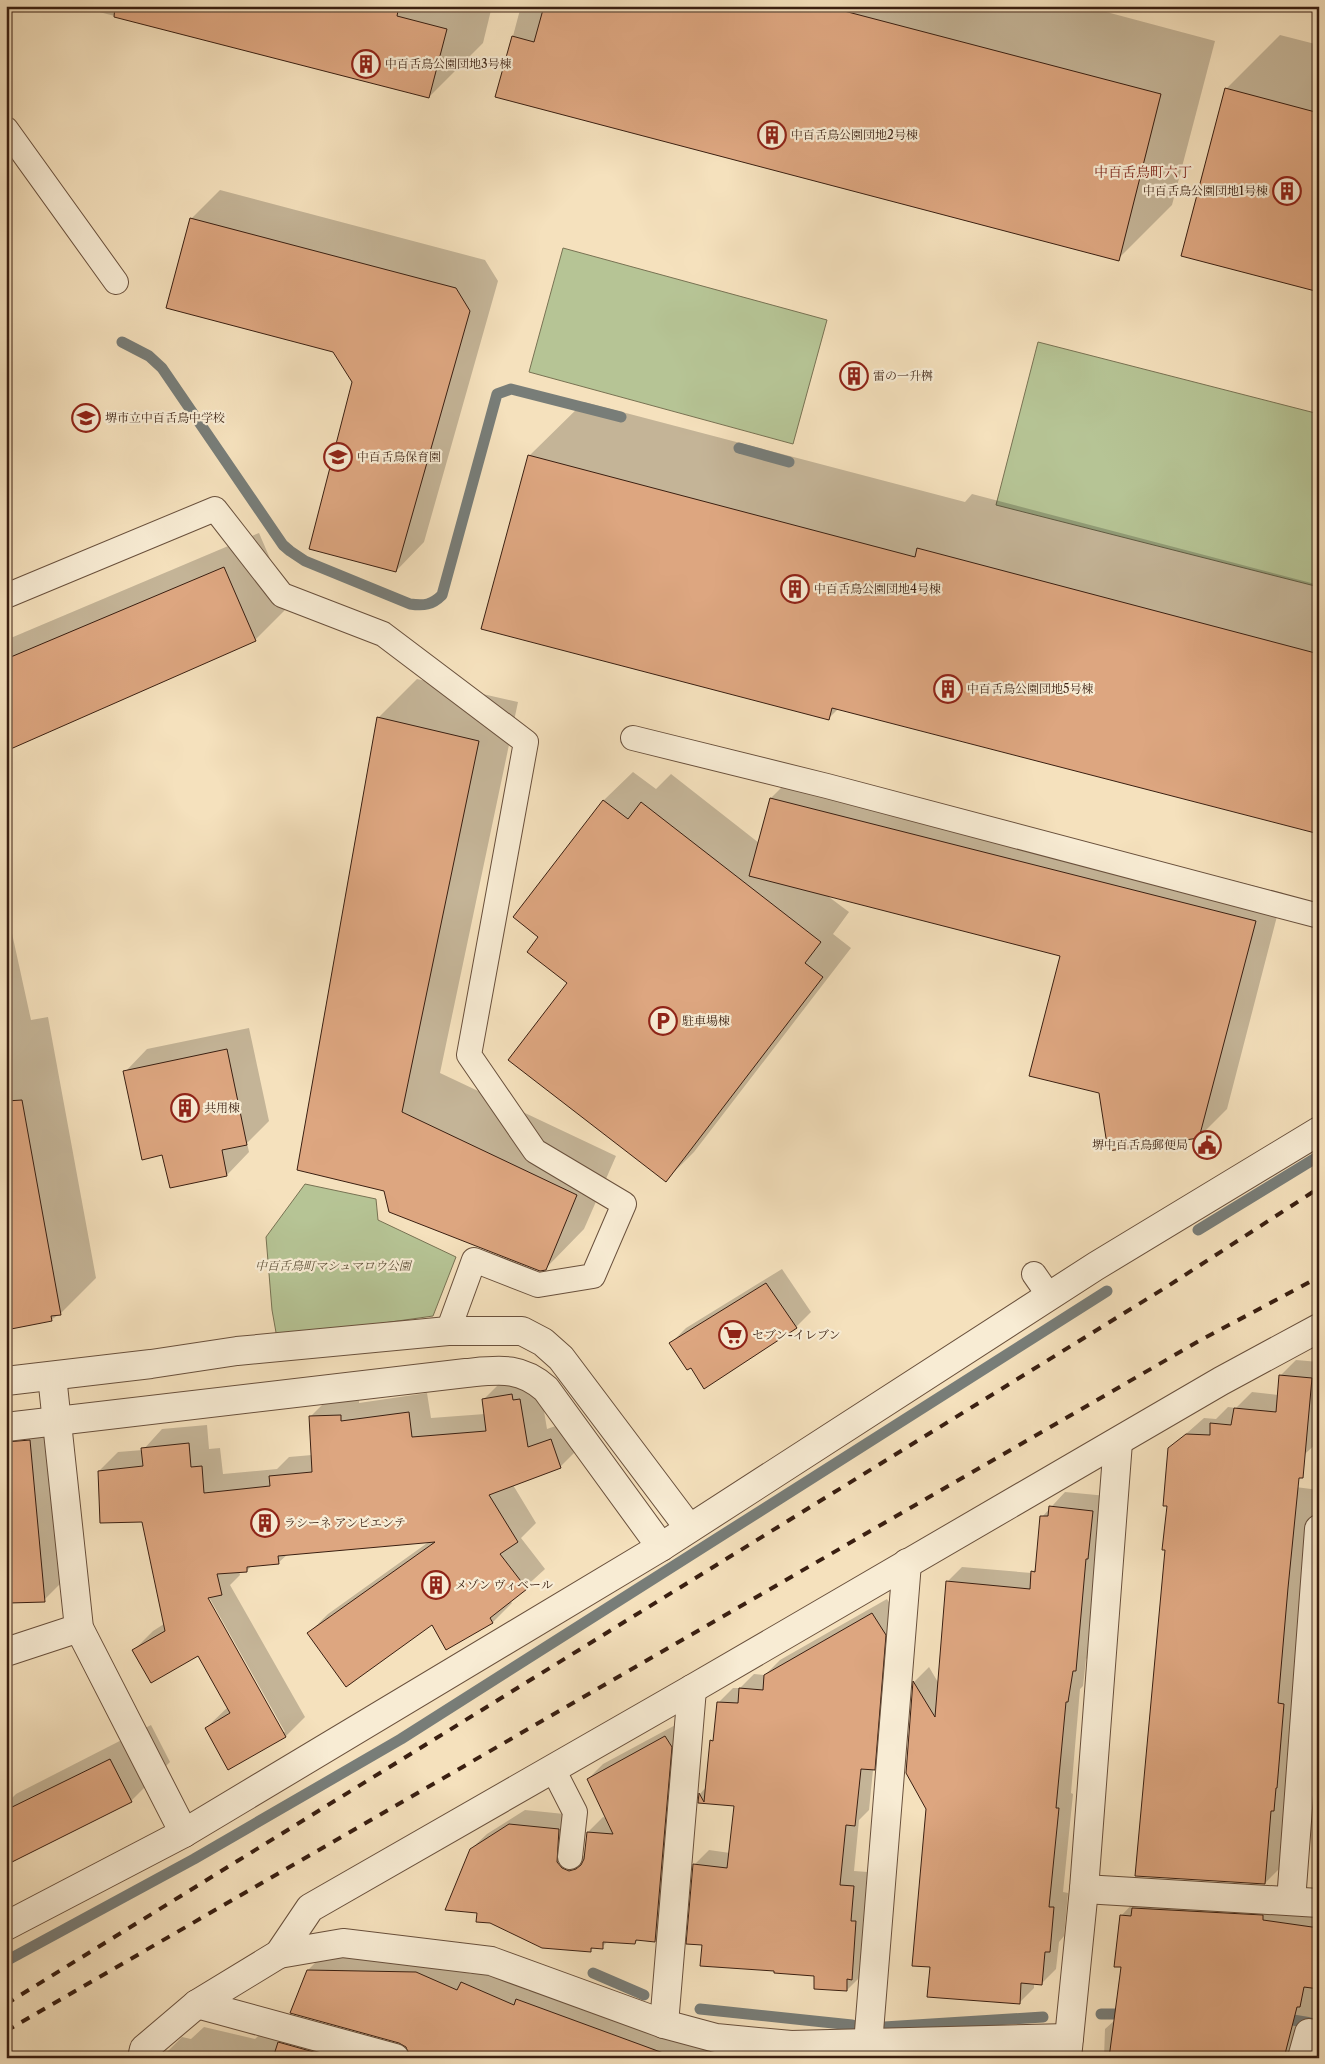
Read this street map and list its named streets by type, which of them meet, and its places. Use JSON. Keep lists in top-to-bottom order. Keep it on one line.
{"districts":["中百舌鳥町六丁"],"parks":["中百舌鳥町マシュマロウ公園"],"places":{"building":["中百舌鳥公園団地3号棟","中百舌鳥公園団地2号棟","中百舌鳥公園団地1号棟","雷の一升桝","中百舌鳥公園団地4号棟","中百舌鳥公園団地5号棟","共用棟","ラシーネ アンビエンテ","メゾン ヴィベール"],"school or university":["堺市立中百舌鳥中学校","中百舌鳥保育園"],"parking":["駐車場棟"],"public building":["堺中百舌鳥郵便局"],"supermarket":["セブン-イレブン"]}}
